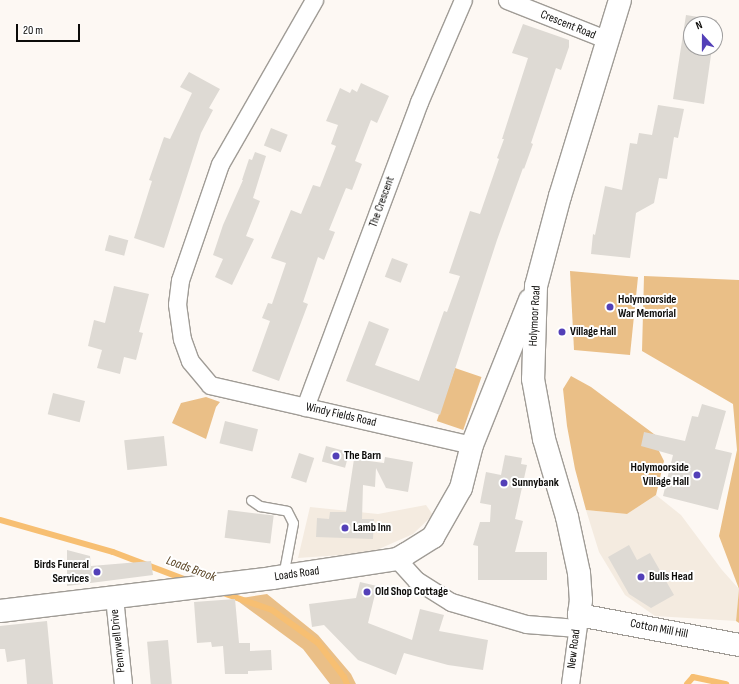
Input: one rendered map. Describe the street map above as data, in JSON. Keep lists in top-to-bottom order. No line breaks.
{"streets":{"street":["Crescent Road","The Crescent","Holymoor Road","Windy Fields Road","Loads Road","Cotton Mill Hill","Pennywell Drive","New Road"]},"crossings":[["Crescent Road","Holymoor Road"],["The Crescent","Windy Fields Road"],["Holymoor Road","Cotton Mill Hill"],["Holymoor Road","New Road"],["Loads Road","Pennywell Drive"],["Cotton Mill Hill","New Road"]],"water":["Loads Brook"],"places":["Holymoorside War Memorial","Village Hall","The Barn","Holymoorside Village Hall","Sunnybank","Lamb Inn","Birds Funeral Services","Bulls Head","Old Shop Cottage"],"scale_bar":"20 m","north":"top"}
